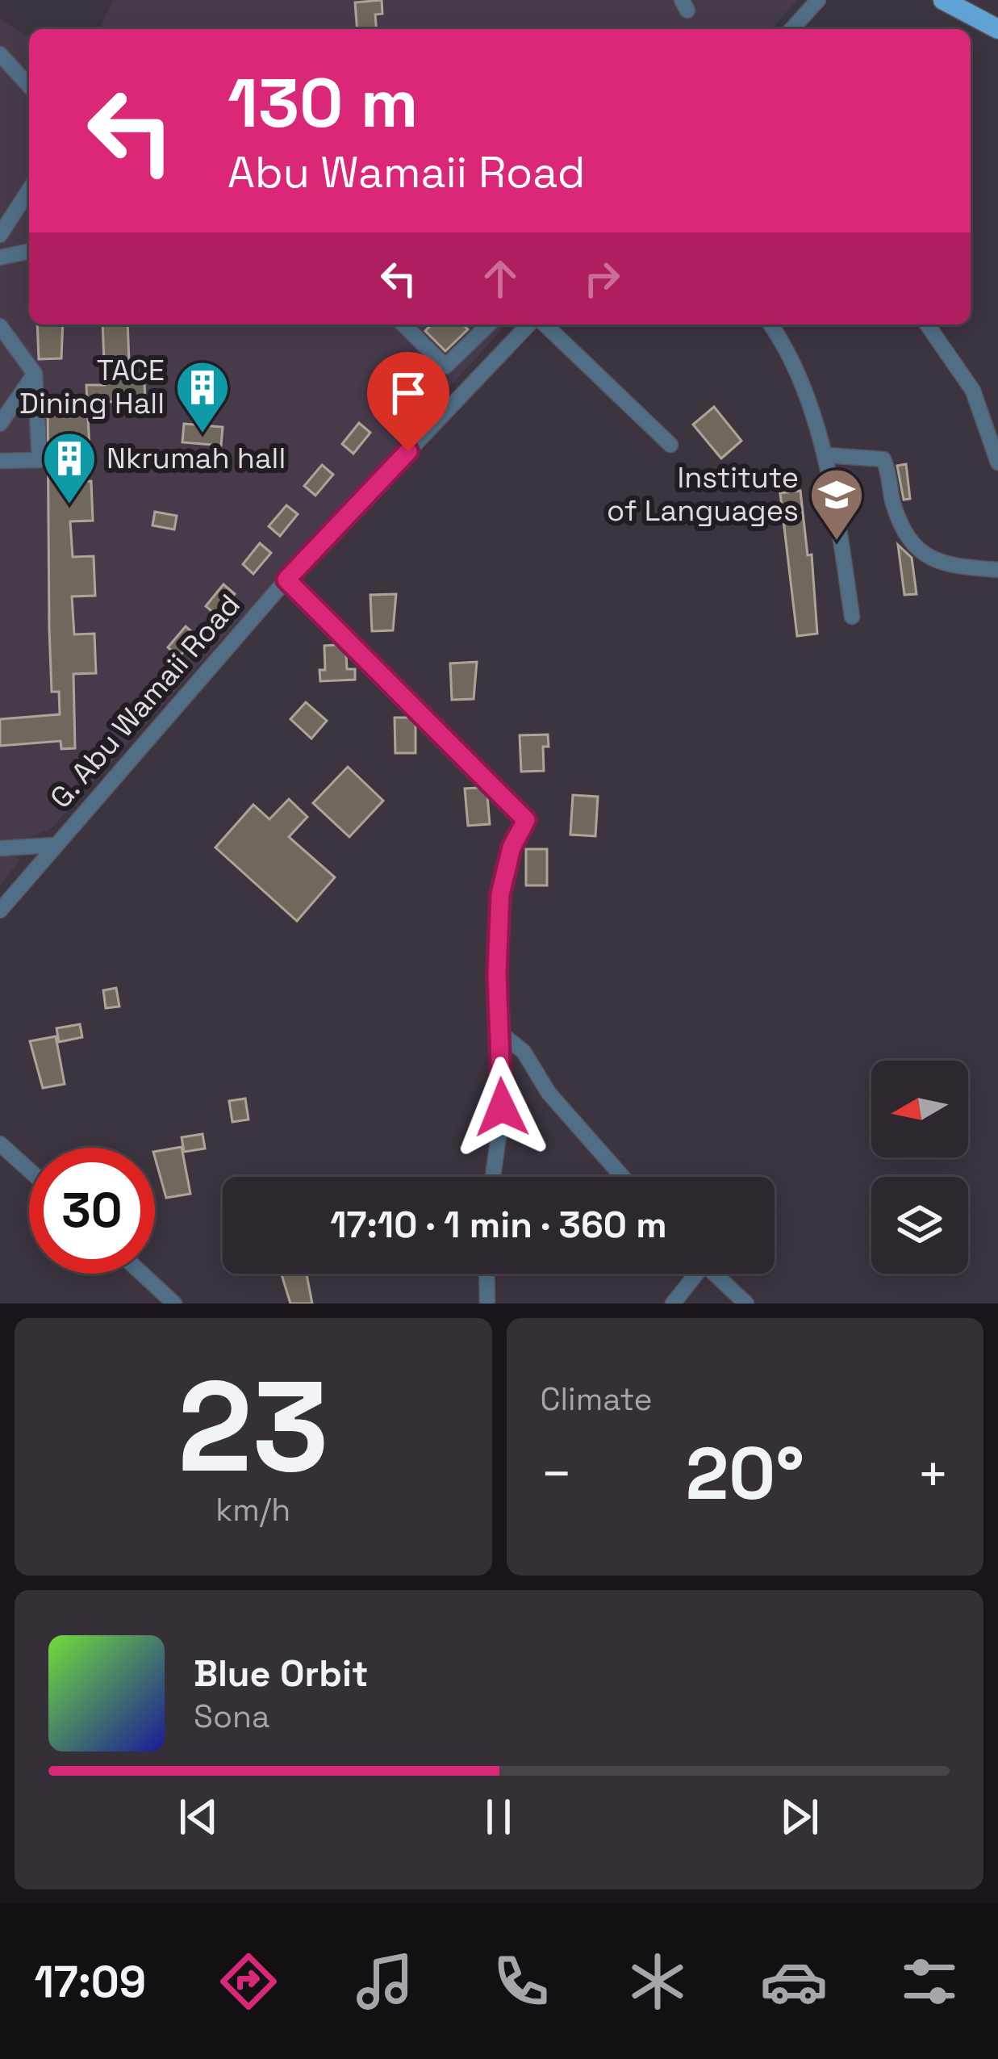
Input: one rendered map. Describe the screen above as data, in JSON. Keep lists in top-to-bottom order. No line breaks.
{"streets":{"street":["G. Abu Wamaii Road"]},"places":{"building":["TACE Dining Hall","Nkrumah hall"],"school or university":["Institute of Languages"]},"north":"left","page":{"turn":["130 m","Abu Wamaii Road"],"limit":"30","trip":"17:10 · 1 min · 360 m","tile":[["23","km/h"],"Climate"],"heat":["−","20°","+"],"song":["Blue Orbit","Sona"],"tabs":"17:09"}}
